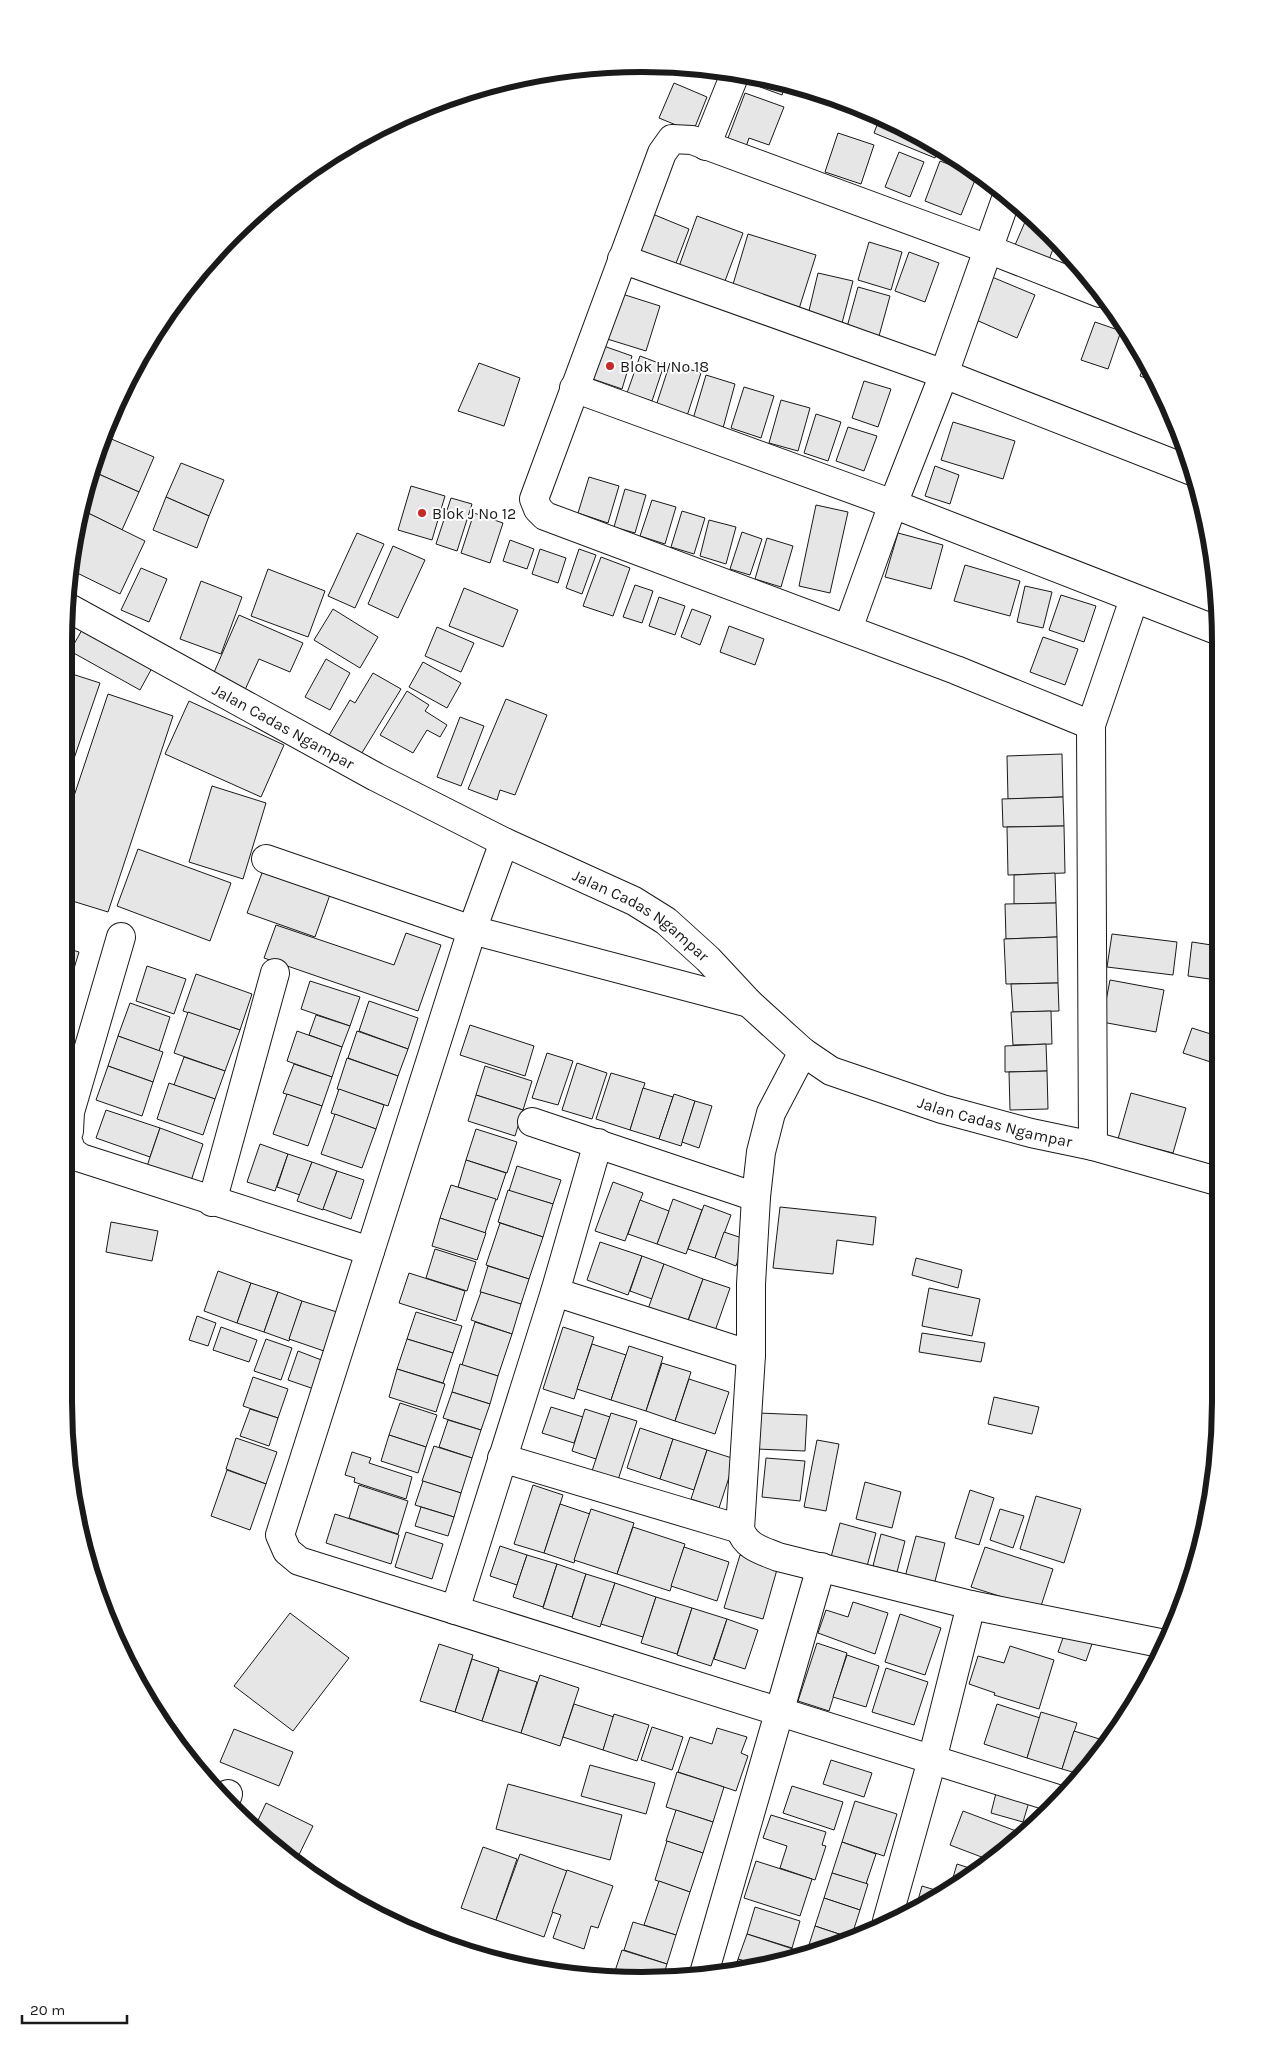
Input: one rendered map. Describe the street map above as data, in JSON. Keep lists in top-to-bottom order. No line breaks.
{"streets":{"street":["Jalan Cadas Ngampar"]},"places":["Blok H No 18","Blok J No 12"],"scale_bar":"20 m"}
